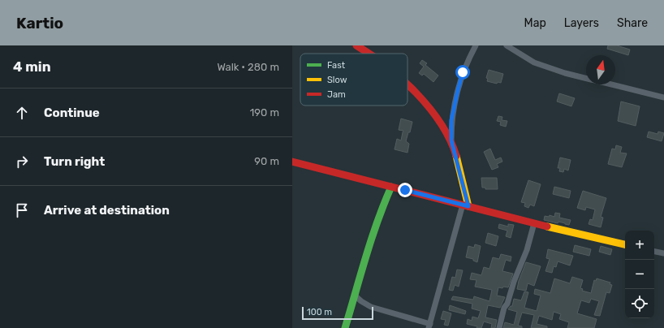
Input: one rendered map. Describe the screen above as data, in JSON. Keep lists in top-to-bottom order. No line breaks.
{"legend":["Fast","Slow","Jam"],"scale_bar":"100 m","north":"top","page":{"header":"Kartio","nav":["Map","Layers","Share"],"heading":["4 min","Walk · 280 m"],"list":[["Continue","190 m"],["Turn right","90 m"],"Arrive at destination"],"map_buttons":["+","−"],"scale":"100 m"}}
